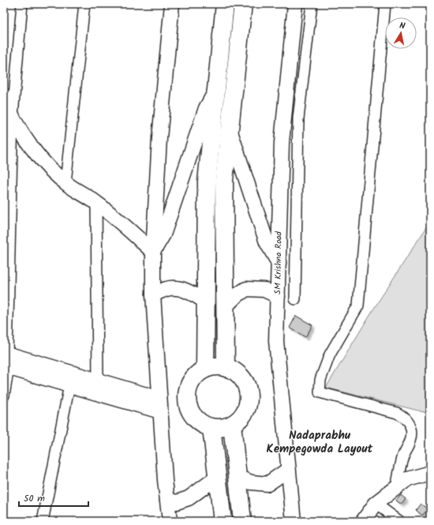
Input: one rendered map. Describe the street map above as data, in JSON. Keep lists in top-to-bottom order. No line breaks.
{"streets":{"street":["SM Krishna Road"]},"districts":["Nadaprabhu Kempegowda Layout"],"scale_bar":"50 m","north":"top"}
